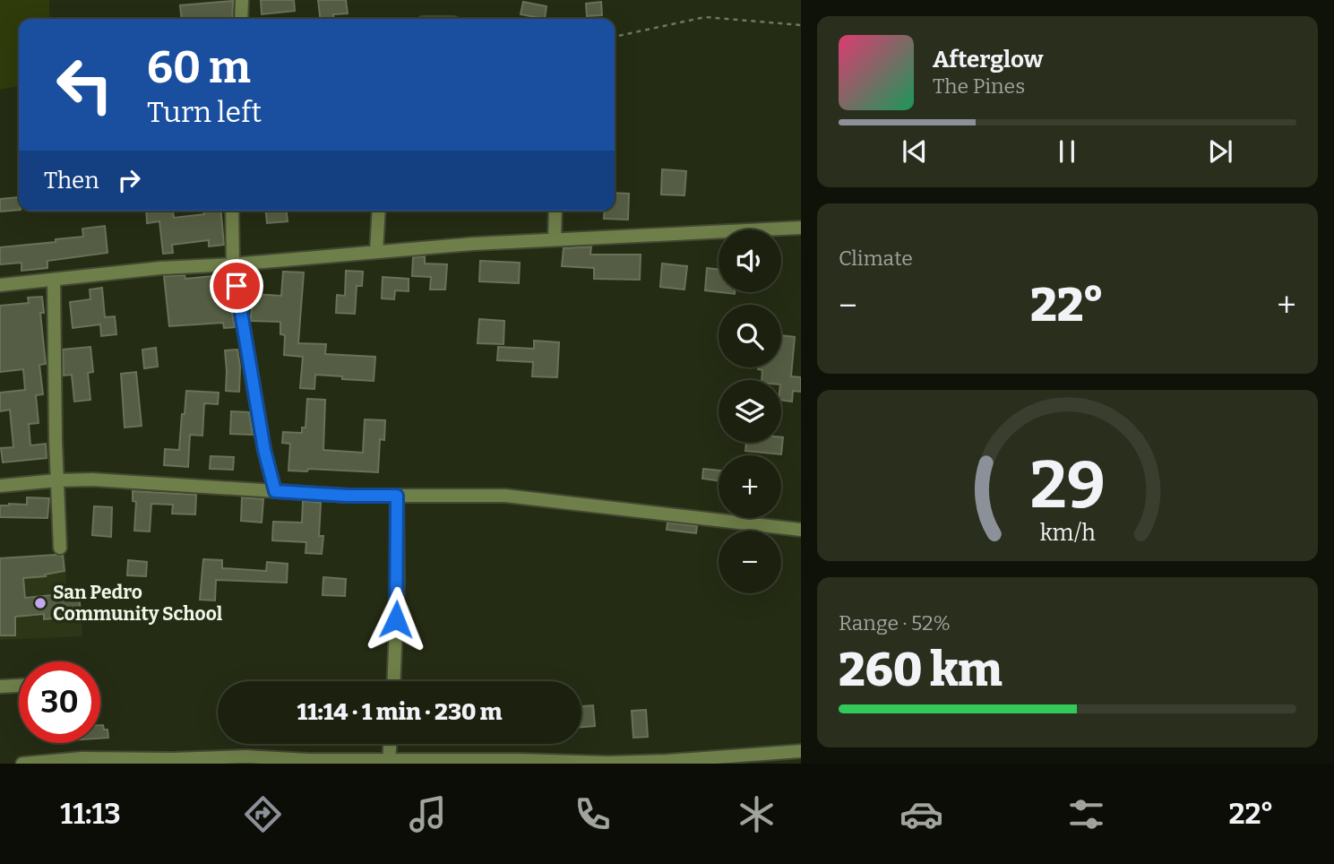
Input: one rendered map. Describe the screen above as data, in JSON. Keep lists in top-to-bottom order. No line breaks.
{"places":["San Pedro Community School"],"page":{"turn":["60 m","Turn left"],"song":["Afterglow","The Pines"],"then":"Then","tile":["Climate",["Range · 52%","260 km"]],"map_buttons":["+","−"],"heat":["−","22°","+"],"limit":"30","trip":"11:14 · 1 min · 230 m","tabs":["11:13","22°"],"gauge":["29","km/h"]}}
